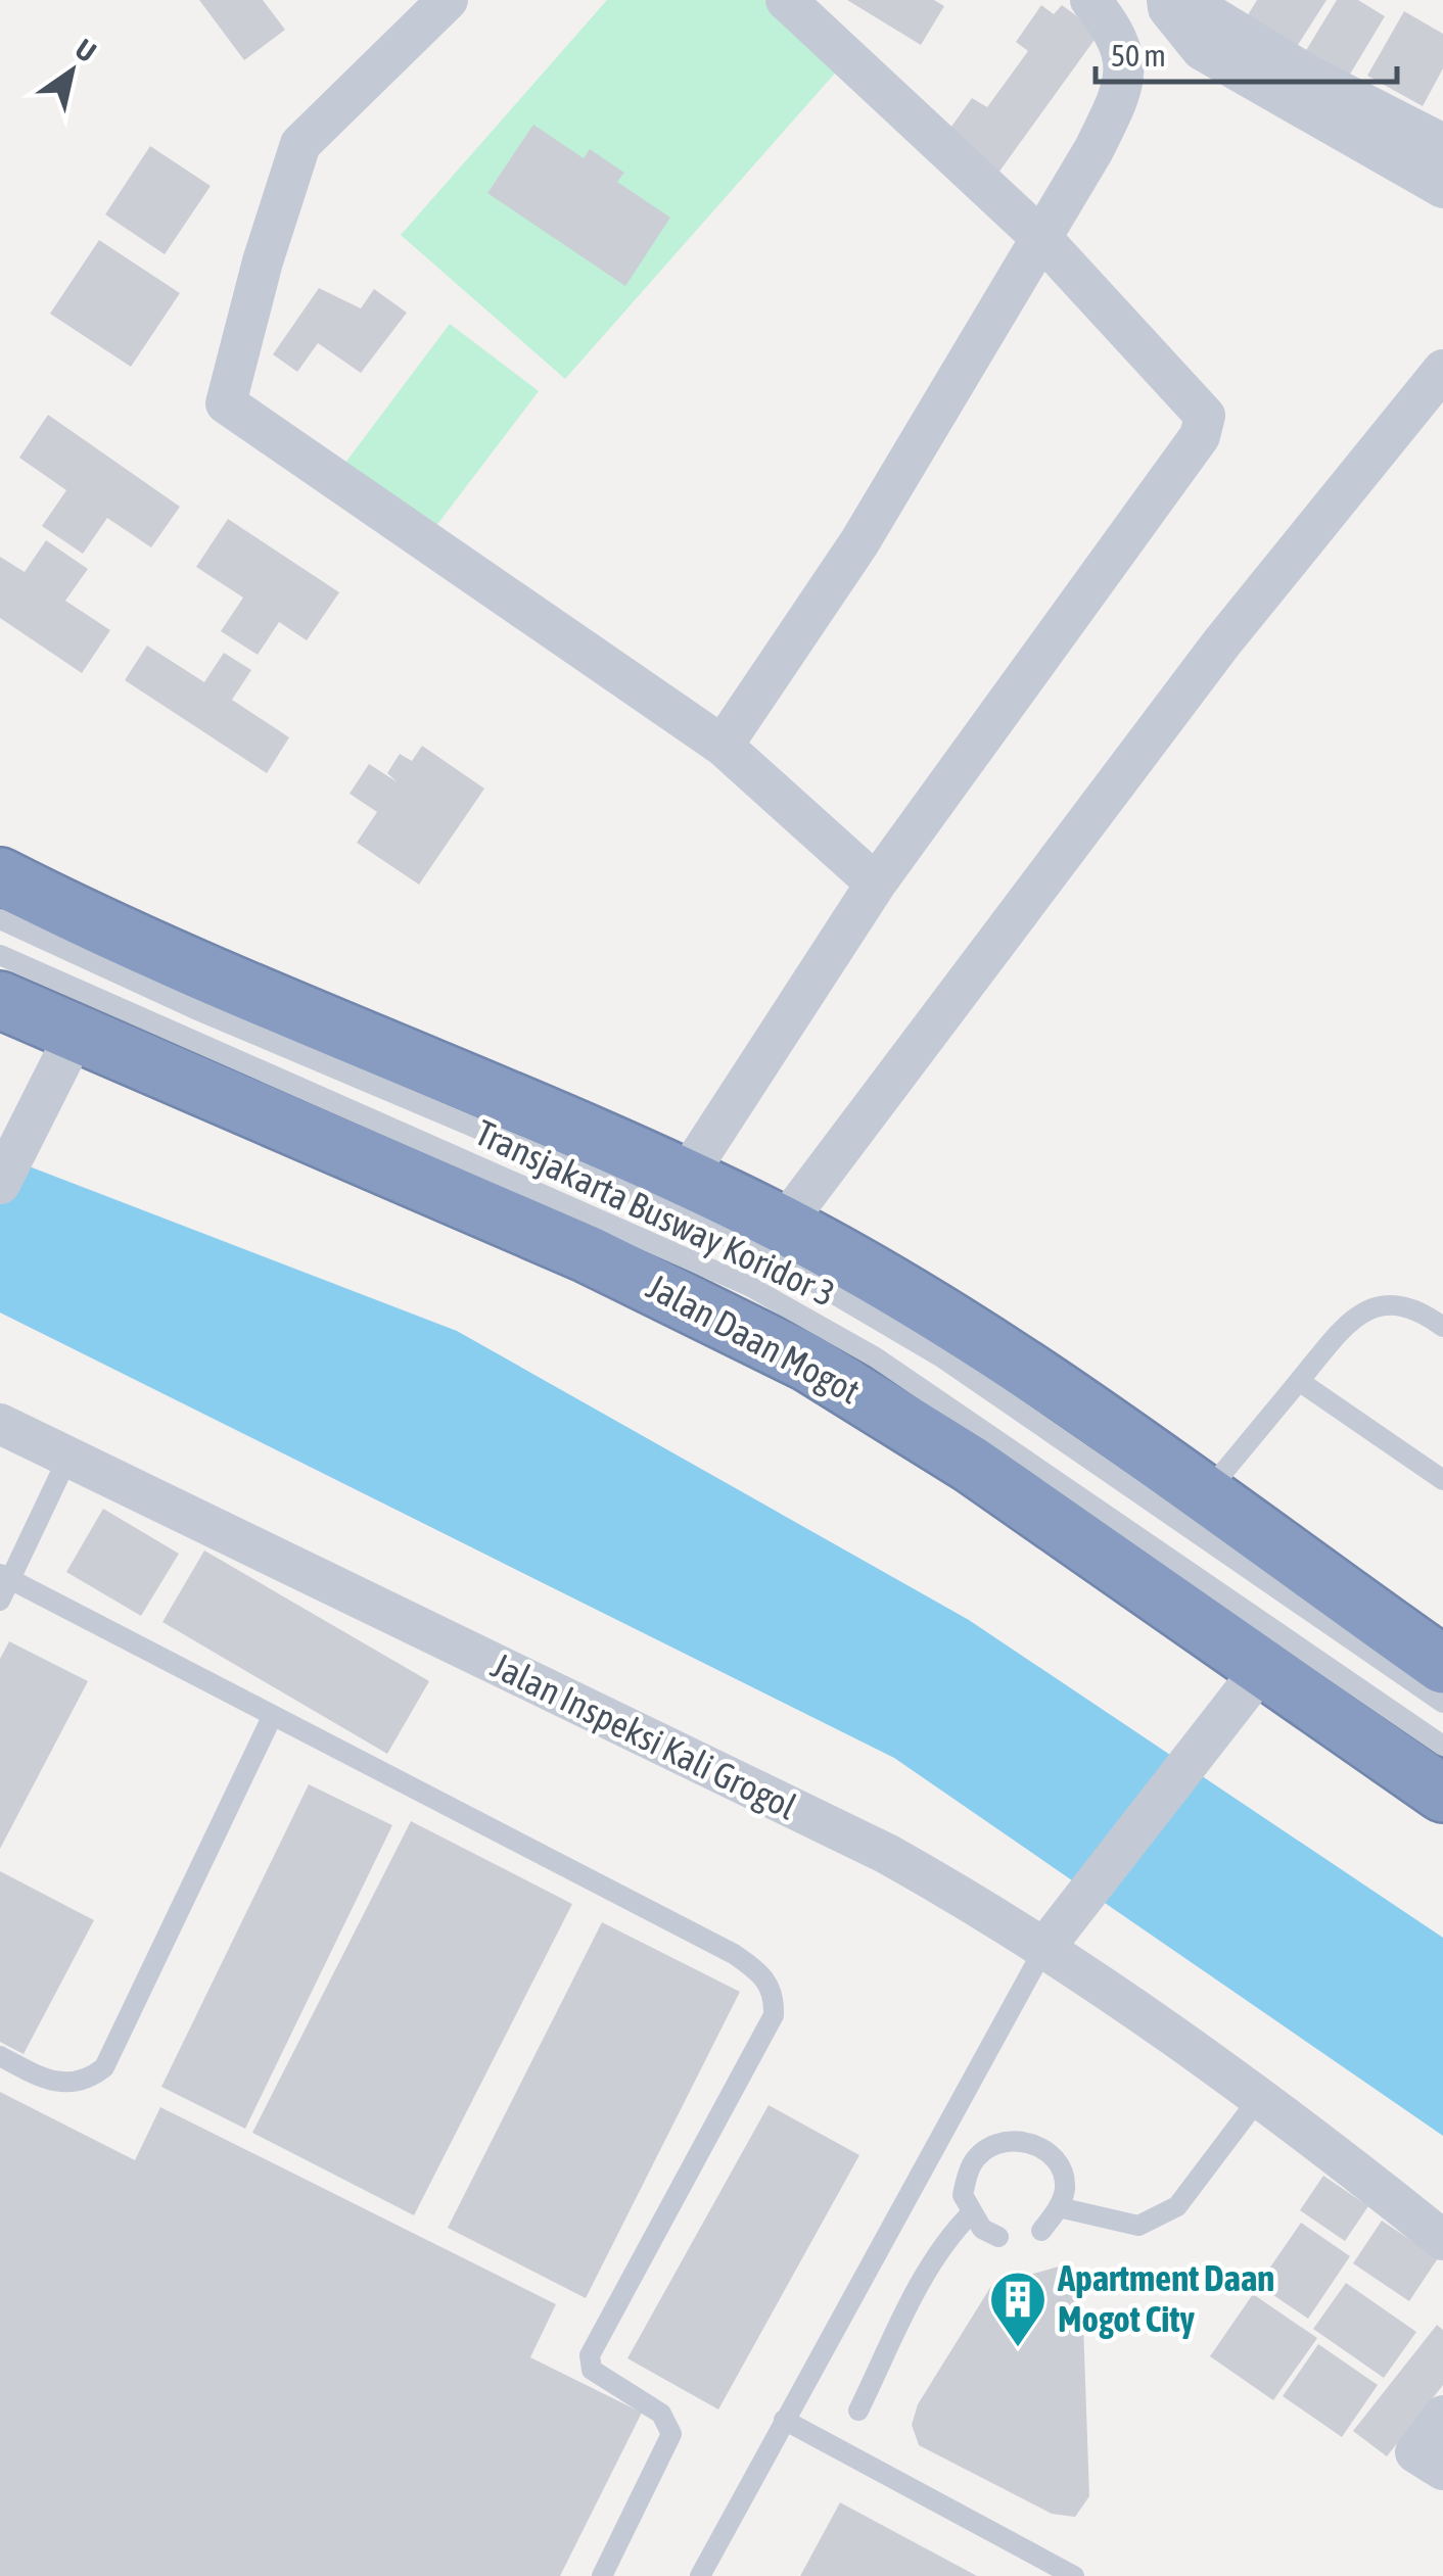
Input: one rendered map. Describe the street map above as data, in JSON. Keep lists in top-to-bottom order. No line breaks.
{"streets":{"highway":["Jalan Daan Mogot"],"street":["Jalan Inspeksi Kali Grogol"],"lane":["Transjakarta Busway Koridor 3"]},"places":{"building":["Apartment Daan Mogot City"]},"scale_bar":"50 m","north":"top right"}
